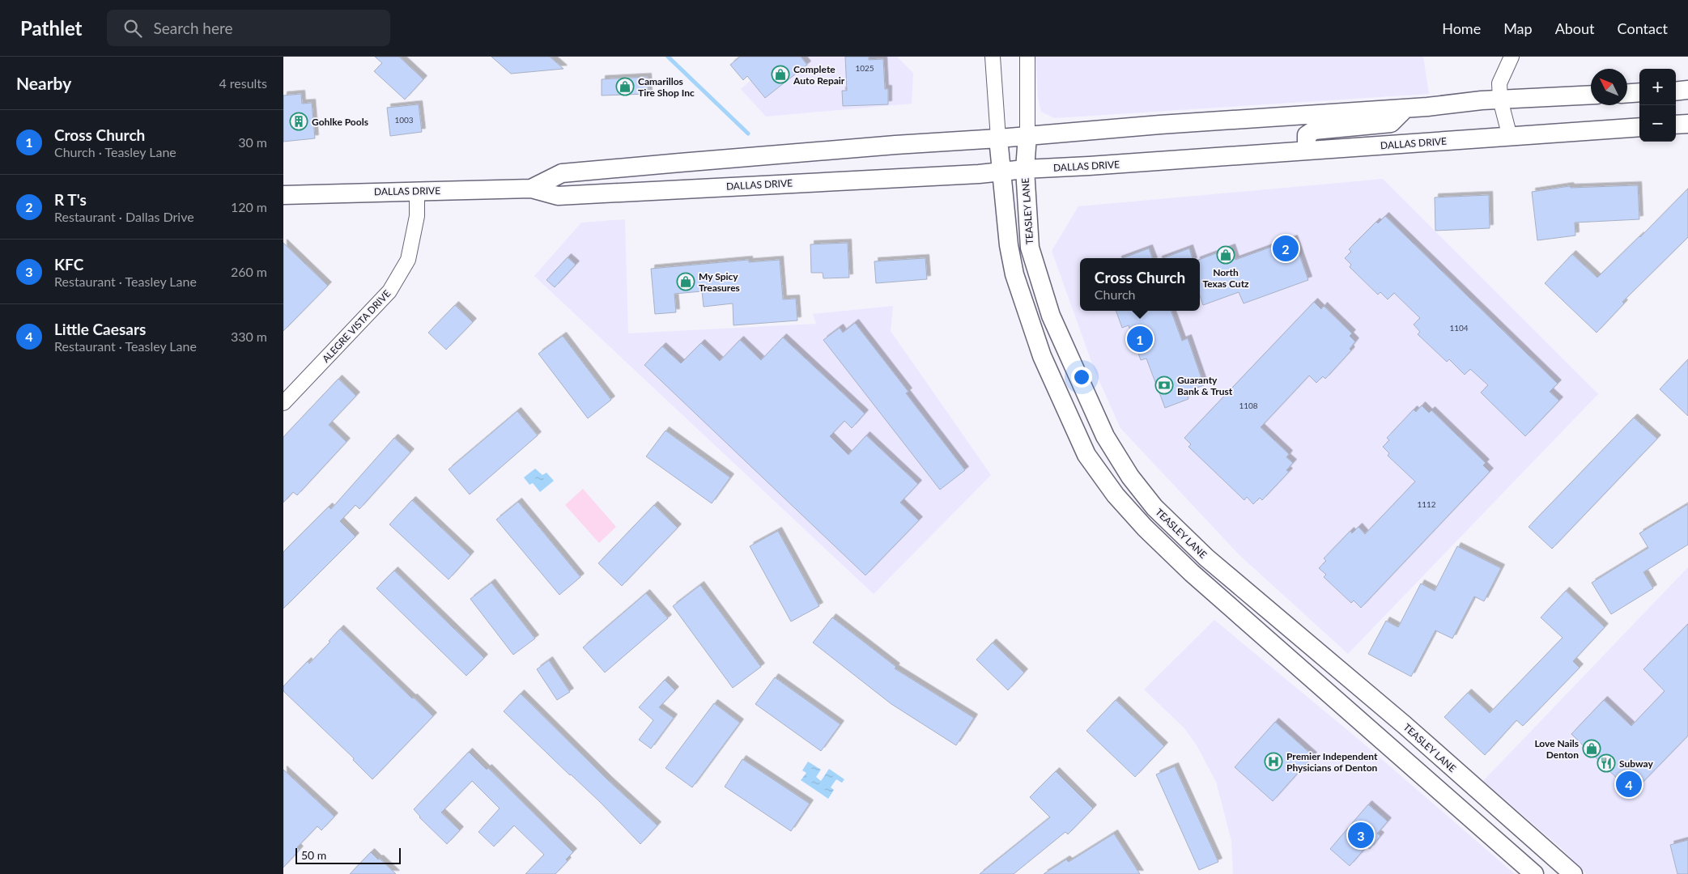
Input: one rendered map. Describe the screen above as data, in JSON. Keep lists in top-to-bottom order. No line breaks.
{"streets":{"main road":["DALLAS DRIVE","TEASLEY LANE"],"street":["ALEGRE VISTA DRIVE"]},"crossings":[["DALLAS DRIVE","TEASLEY LANE"],["DALLAS DRIVE","ALEGRE VISTA DRIVE"]],"places":{"shop":["Complete Auto Repair","Camarillos Tire Shop Inc","North Texas Cutz","My Spicy Treasures","Love Nails Denton"],"building":["Gohlke Pools"],"bank":["Guaranty Bank & Trust"],"hospital":["Premier Independent Physicians of Denton"],"restaurant":["Subway"]},"house_numbers":["1025","1003","1104","1108","1112"],"scale_bar":"50 m","north":"top left","page":{"header":"Pathlet","search":"Search here","nav":["Home","Map","About","Contact"],"heading":["Nearby","4 results"],"map_buttons":["+","−"],"list":[{"mark":"1","name":"Cross Church","note":"Church · Teasley Lane","value":"30 m"},{"mark":"2","name":"R T's","note":"Restaurant · Dallas Drive","value":"120 m"},{"mark":"3","name":"KFC","note":"Restaurant · Teasley Lane","value":"260 m"},{"mark":"4","name":"Little Caesars","note":"Restaurant · Teasley Lane","value":"330 m"}],"pins":["2","1","4","3"],"popup":["Cross Church","Church"],"scale":"50 m"}}
